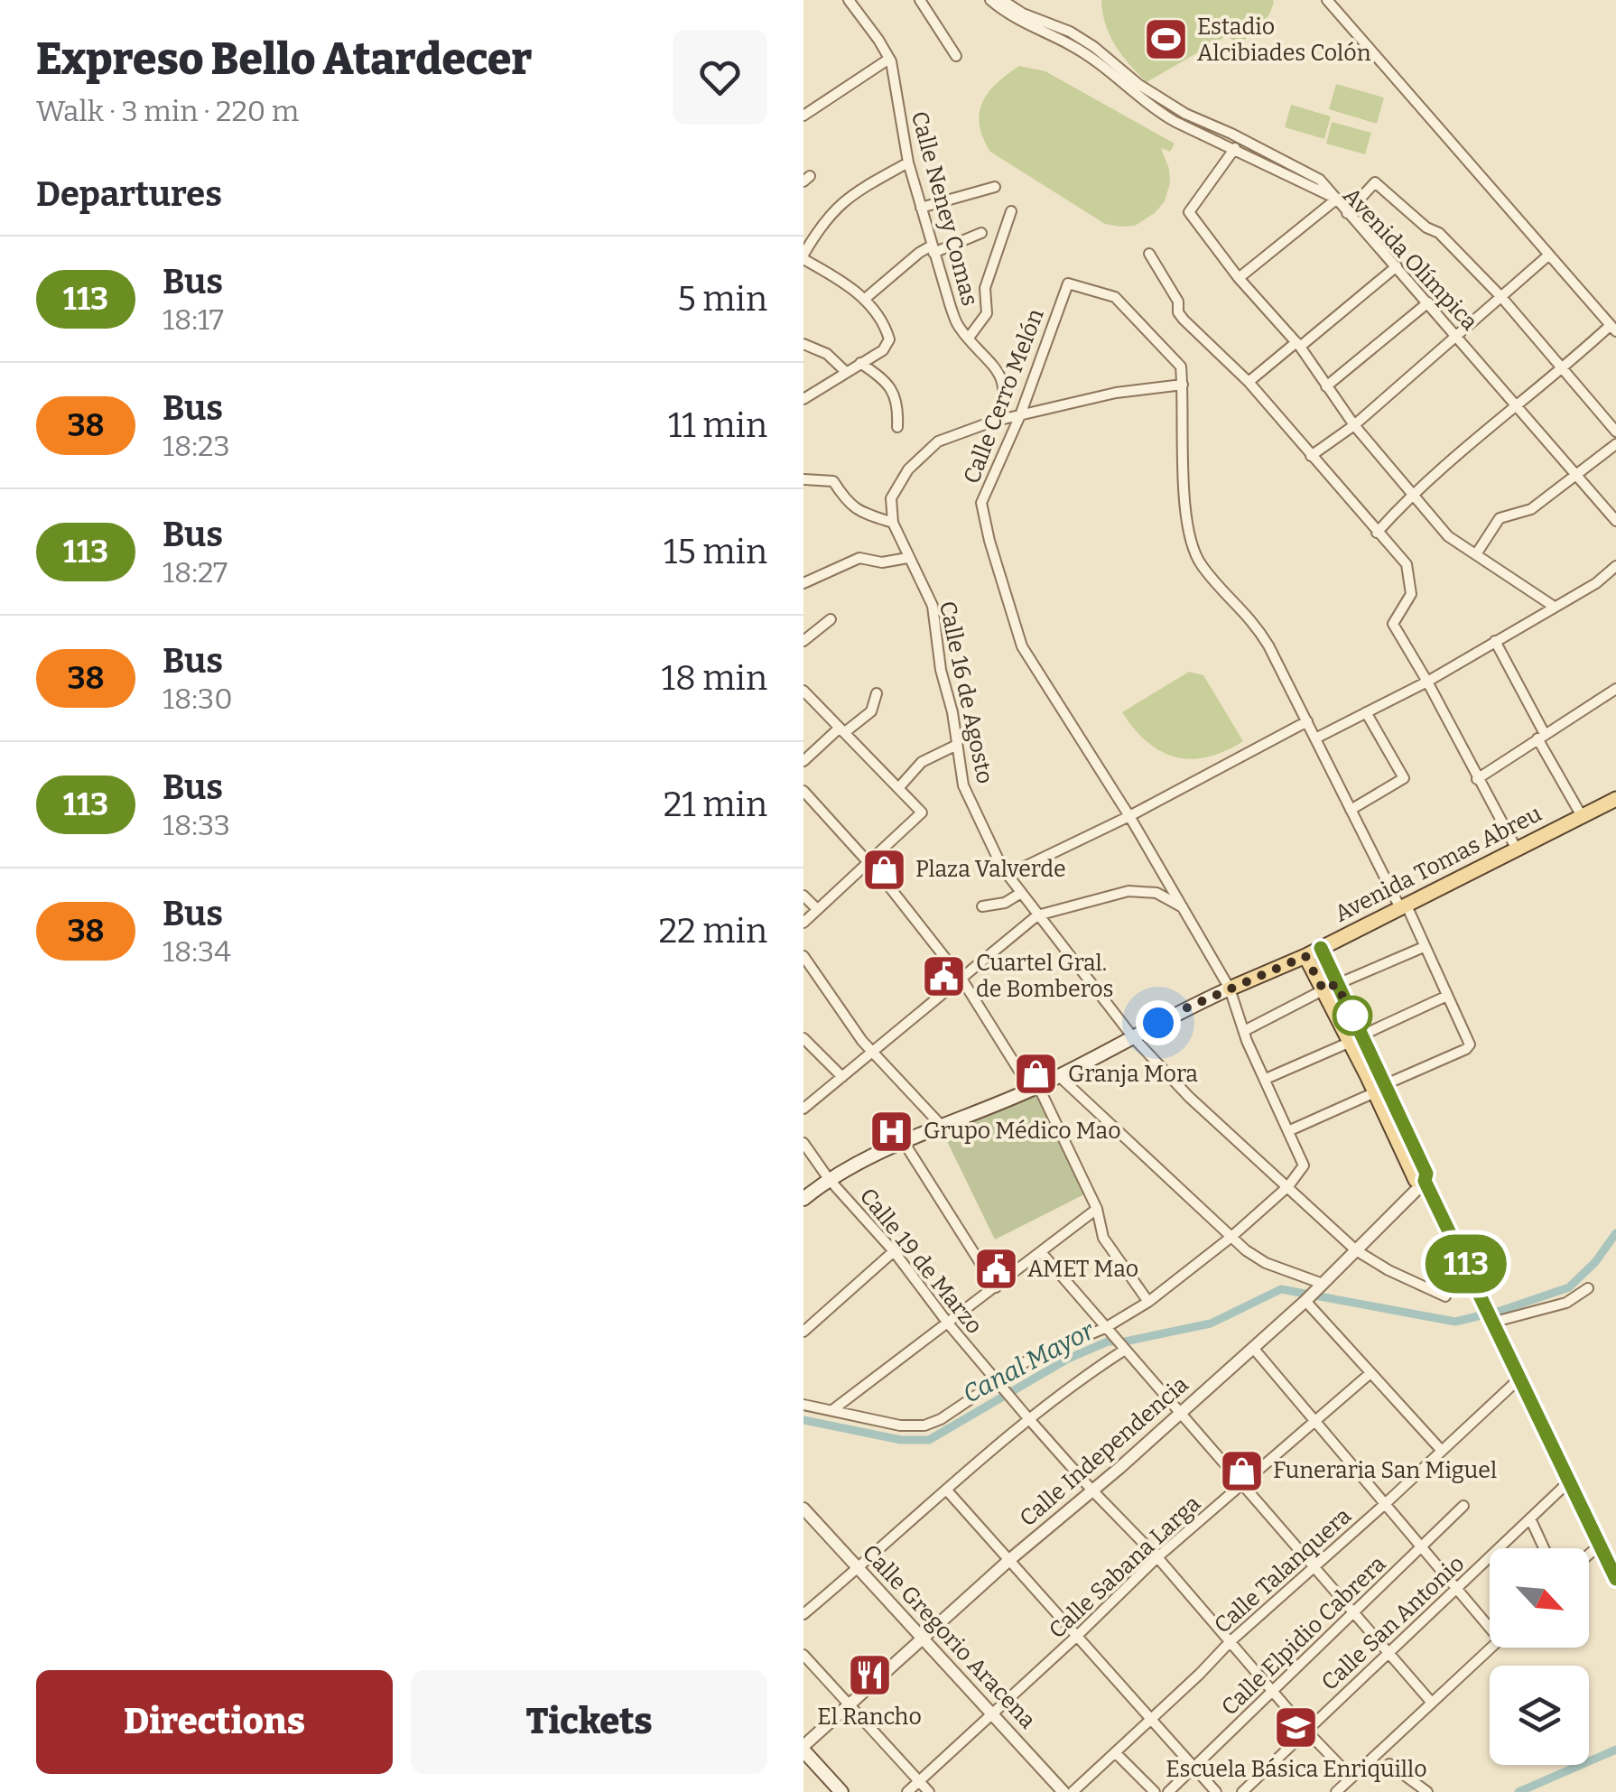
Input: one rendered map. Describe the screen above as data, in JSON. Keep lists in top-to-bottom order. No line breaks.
{"streets":{"main road":["Avenida Tomas Abreu"],"street":["Calle Neney Comas","Avenida Olímpica","Calle Cerro Melón","Calle 16 de Agosto","Calle 19 de Marzo","Calle Independencia","Calle Sabana Larga","Calle Talanquera","Calle San Antonio","Calle Elpidio Cabrera","Calle Gregorio Aracena"]},"crossings":[["Calle Cerro Melón","Calle 16 de Agosto"],["Calle Cerro Melón","Avenida Tomas Abreu"],["Calle 16 de Agosto","Calle Independencia"],["Calle 19 de Marzo","Calle Independencia"],["Calle 19 de Marzo","Calle Sabana Larga"],["Calle 19 de Marzo","Calle Talanquera"],["Calle 19 de Marzo","Calle San Antonio"],["Calle 19 de Marzo","Calle Elpidio Cabrera"],["Calle Independencia","Calle Gregorio Aracena"],["Calle Sabana Larga","Calle Gregorio Aracena"]],"water":["Canal Mayor"],"places":{"sports":["Estadio Alcibiades Colón"],"shop":["Plaza Valverde","Granja Mora","Funeraria San Miguel"],"public building":["Cuartel Gral. de Bomberos","AMET Mao"],"hospital":["Grupo Médico Mao"],"restaurant":["El Rancho"],"school or university":["Escuela Básica Enriquillo"]},"lines":["bus line 113"],"north":"bottom right","page":{"heading":[["Expreso Bello Atardecer","Walk · 3 min · 220 m"],"Departures"],"on_map":"113","list":[{"mark":"113","name":"Bus","note":"18:17","value":"5 min"},{"mark":"38","name":"Bus","note":"18:23","value":"11 min"},{"mark":"113","name":"Bus","note":"18:27","value":"15 min"},{"mark":"38","name":"Bus","note":"18:30","value":"18 min"},{"mark":"113","name":"Bus","note":"18:33","value":"21 min"},{"mark":"38","name":"Bus","note":"18:34","value":"22 min"}],"buttons":["Directions","Tickets"]}}
